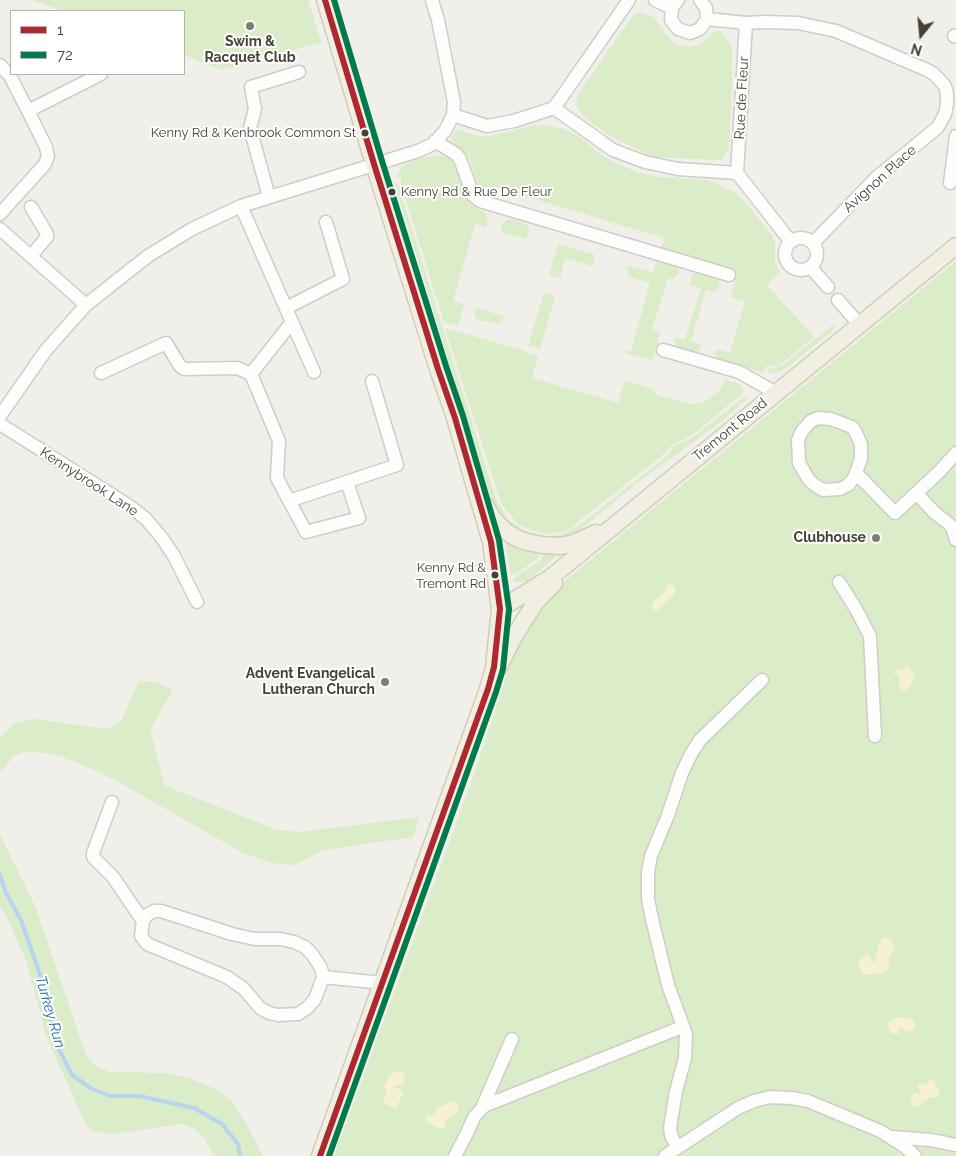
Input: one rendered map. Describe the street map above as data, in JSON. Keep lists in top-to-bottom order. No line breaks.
{"streets":{"main road":["Tremont Road"],"street":["Rue de Fleur","Avignon Place","Kennybrook Lane"]},"crossings":[["Rue de Fleur","Avignon Place"]],"water":["Turkey Run"],"places":["Swim & Racquet Club","Kenny Rd & Kenbrook Common St","Kenny Rd & Rue De Fleur","Clubhouse","Kenny Rd & Tremont Rd","Advent Evangelical Lutheran Church"],"lines":["transit line 1","transit line 72"],"legend":["1","72"],"north":"bottom"}
